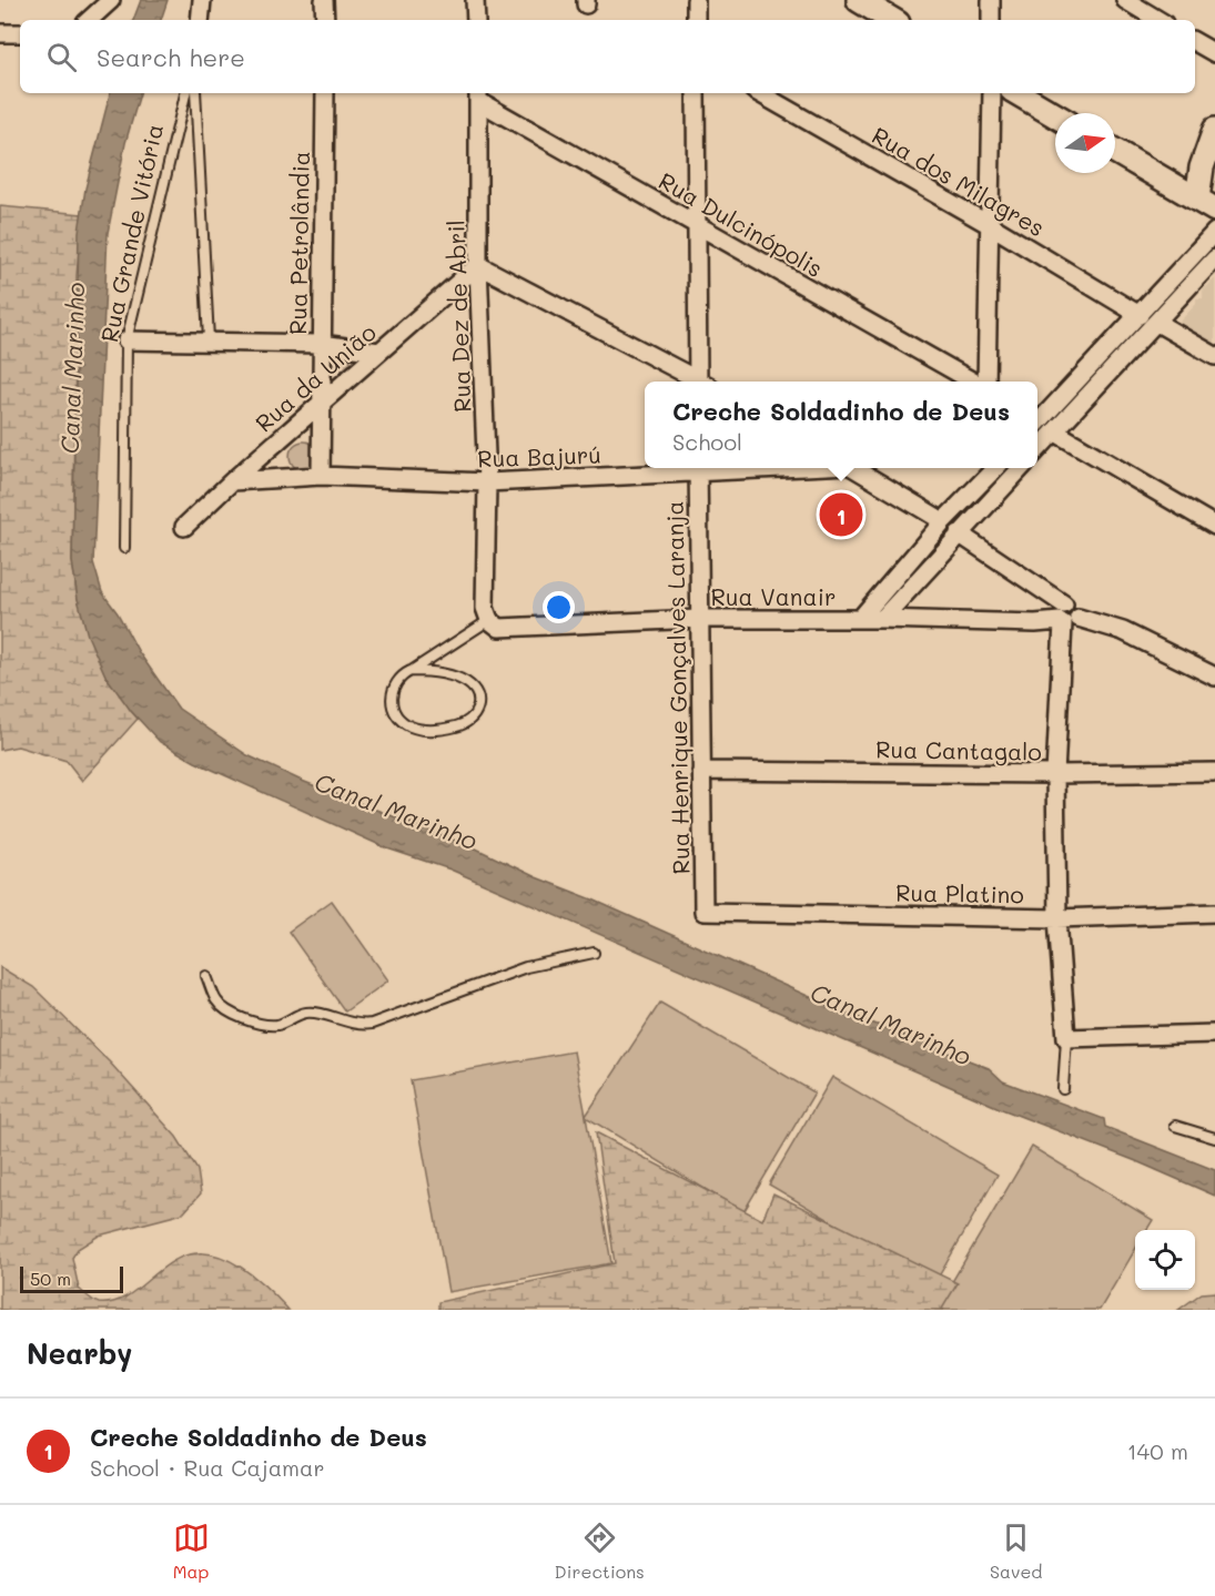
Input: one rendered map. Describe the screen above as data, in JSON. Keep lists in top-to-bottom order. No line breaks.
{"streets":{"street":["Rua dos Milagres","Rua Dulcinópolis","Rua Petrolândia","Rua Dez de Abril","Rua da União","Rua Bajurú","Rua Vanair","Rua Henrique Gonçalves Laranja","Rua Cantagalo","Rua Platino"],"lane":["Rua Grande Vitória"]},"crossings":[["Rua Dulcinópolis","Rua Dez de Abril"],["Rua Petrolândia","Rua da União"],["Rua Petrolândia","Rua Bajurú"],["Rua Dez de Abril","Rua da União"],["Rua Dez de Abril","Rua Bajurú"],["Rua Dez de Abril","Rua Vanair"],["Rua da União","Rua Bajurú"],["Rua Vanair","Rua Henrique Gonçalves Laranja"],["Rua Henrique Gonçalves Laranja","Rua Cantagalo"],["Rua Henrique Gonçalves Laranja","Rua Platino"]],"water":["Canal Marinho"],"scale_bar":"50 m","north":"right","page":{"search":"Search here","popup":["Creche Soldadinho de Deus","School"],"pins":"1","scale":"50 m","heading":"Nearby","list":[{"mark":"1","name":"Creche Soldadinho de Deus","note":"School · Rua Cajamar","value":"140 m"}],"nav":["Map","Directions","Saved"]}}
